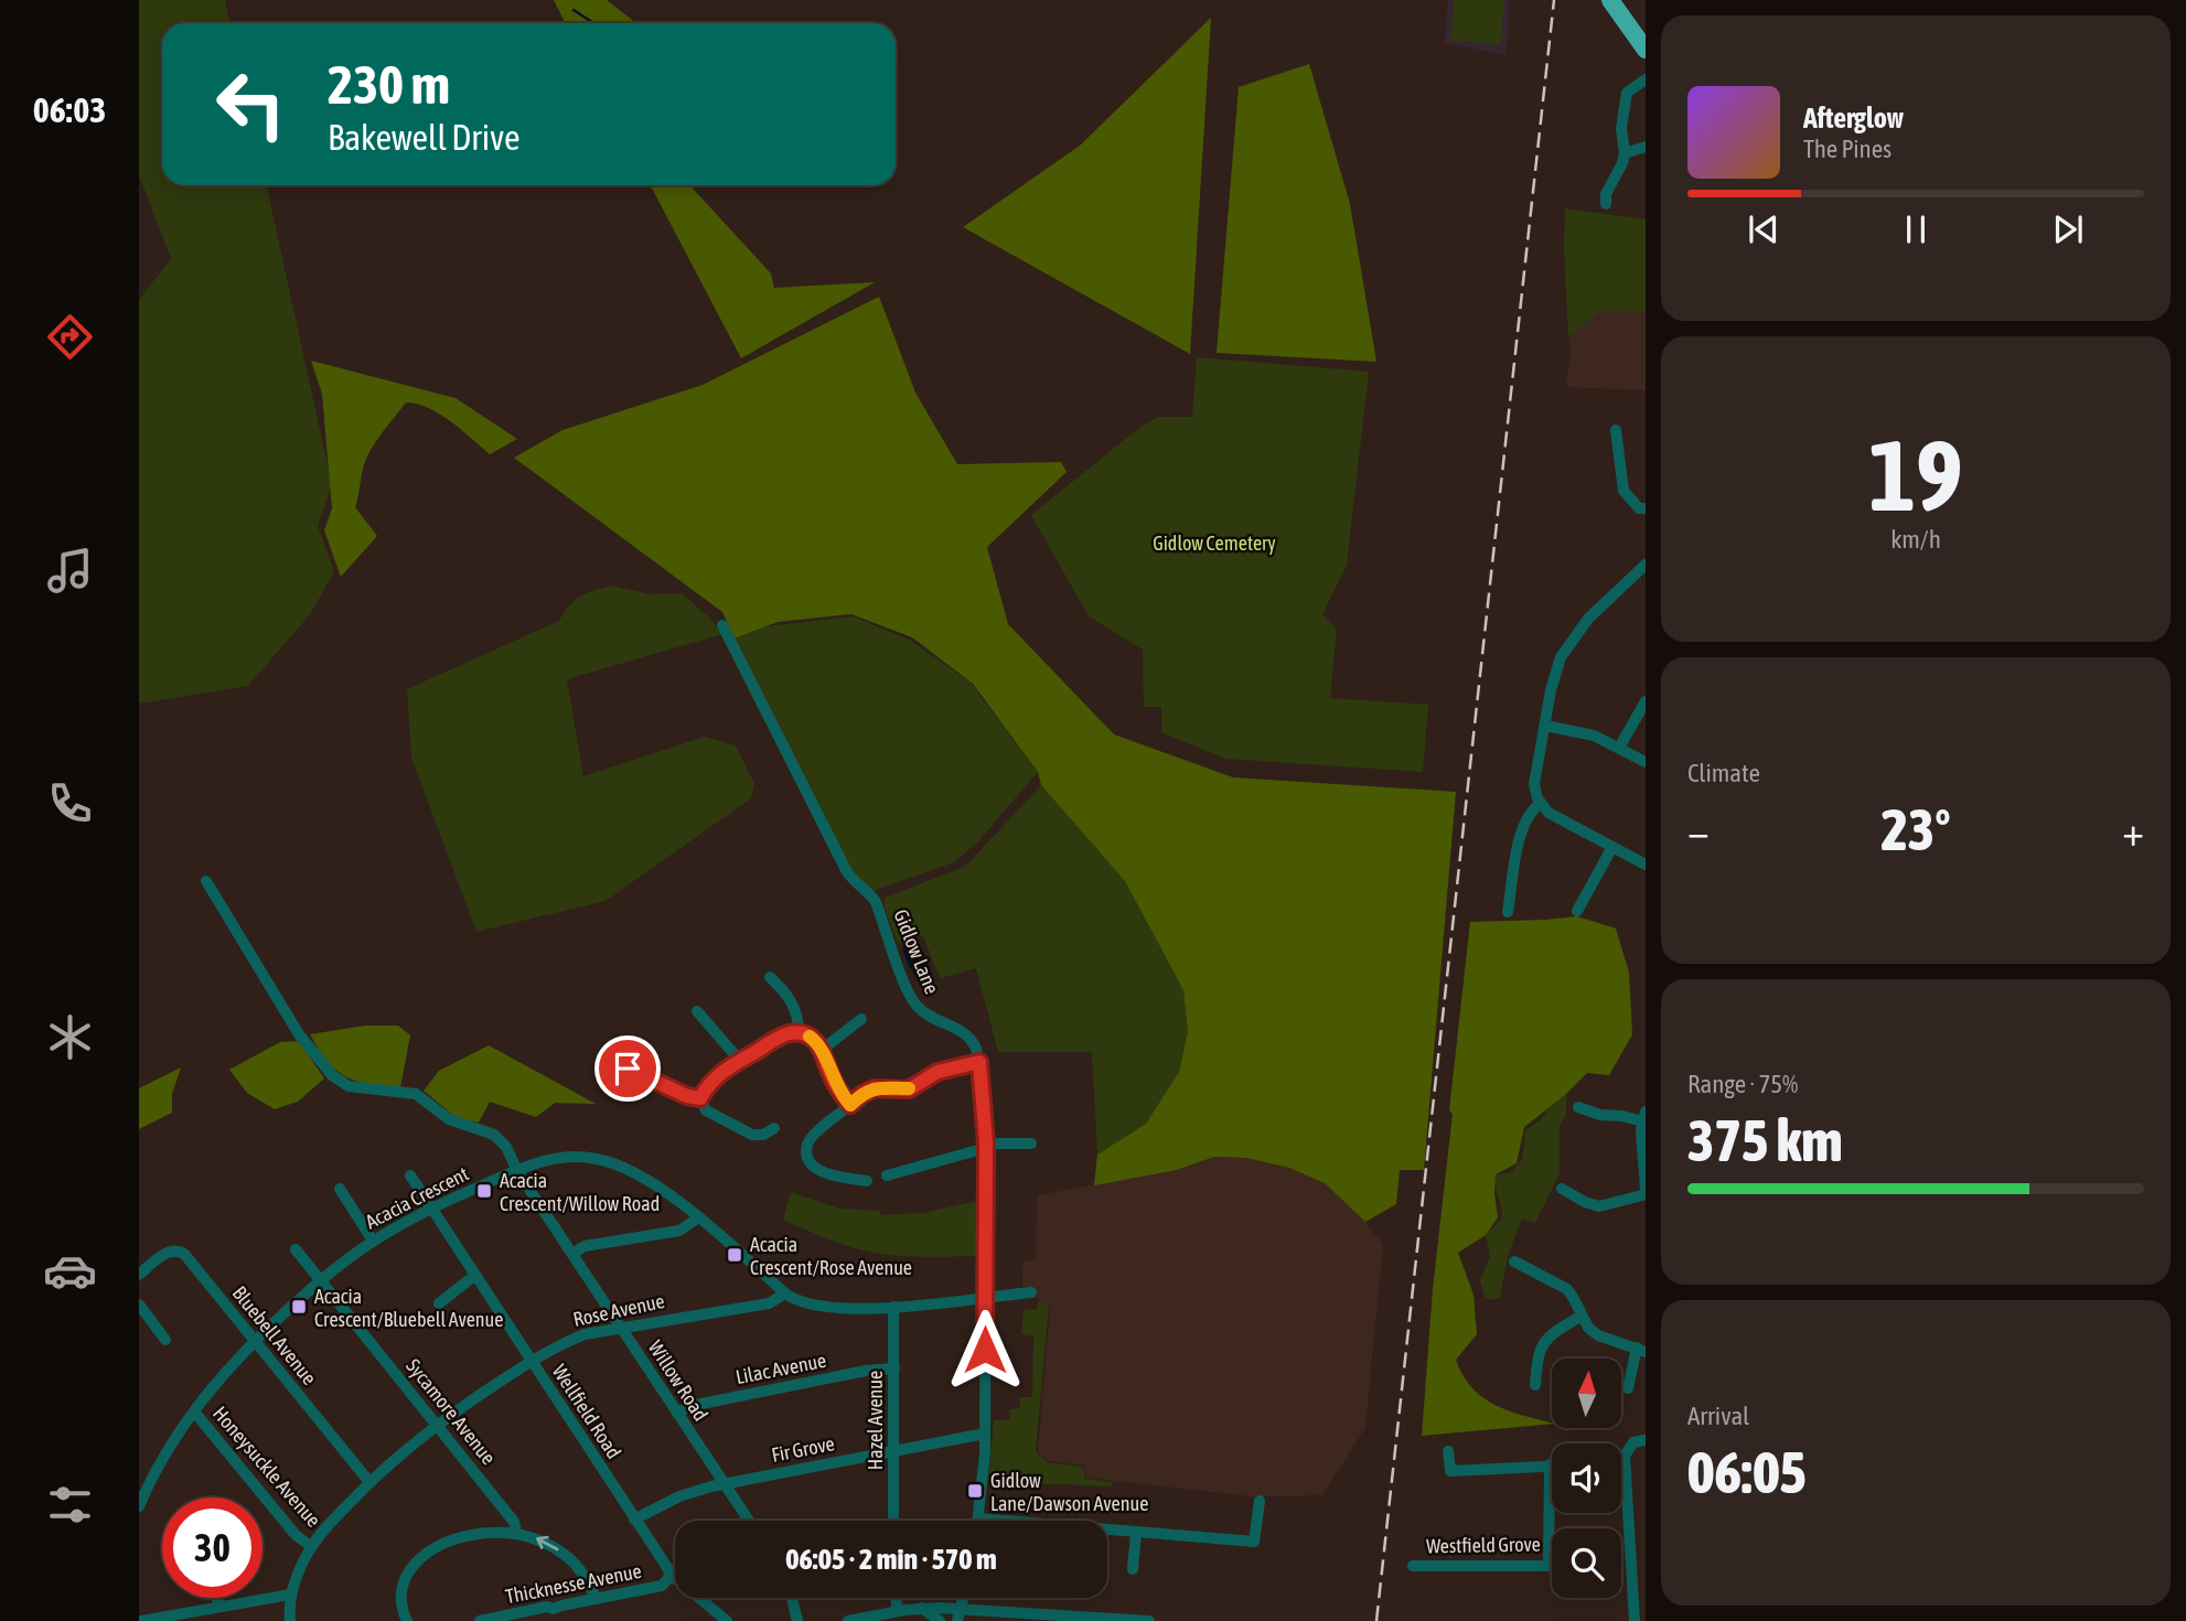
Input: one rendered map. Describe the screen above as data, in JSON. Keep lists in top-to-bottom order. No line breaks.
{"streets":{"street":["Gidlow Lane","Acacia Crescent","Rose Avenue","Bluebell Avenue","Lilac Avenue","Willow Road","Sycamore Avenue","Wellfield Road","Hazel Avenue","Fir Grove","Honeysuckle Avenue","Westfield Grove","Thicknesse Avenue"]},"crossings":[["Gidlow Lane","Fir Grove"],["Acacia Crescent","Rose Avenue"],["Acacia Crescent","Bluebell Avenue"],["Acacia Crescent","Willow Road"],["Acacia Crescent","Sycamore Avenue"],["Acacia Crescent","Wellfield Road"],["Acacia Crescent","Honeysuckle Avenue"],["Rose Avenue","Bluebell Avenue"],["Rose Avenue","Willow Road"],["Rose Avenue","Sycamore Avenue"],["Rose Avenue","Wellfield Road"],["Rose Avenue","Honeysuckle Avenue"],["Lilac Avenue","Willow Road"],["Lilac Avenue","Hazel Avenue"],["Willow Road","Fir Grove"],["Wellfield Road","Fir Grove"],["Wellfield Road","Thicknesse Avenue"],["Hazel Avenue","Fir Grove"]],"parks":["Gidlow Cemetery"],"places":{"transit":["Acacia Crescent/Willow Road","Acacia Crescent/Rose Avenue","Acacia Crescent/Bluebell Avenue","Gidlow Lane/Dawson Avenue"]},"north":"top","page":{"tabs":"06:03","turn":["230 m","Bakewell Drive"],"song":["Afterglow","The Pines"],"tile":[["19","km/h"],"Climate",["Range · 75%","375 km"],["Arrival","06:05"]],"heat":["−","23°","+"],"limit":"30","trip":"06:05 · 2 min · 570 m"}}
